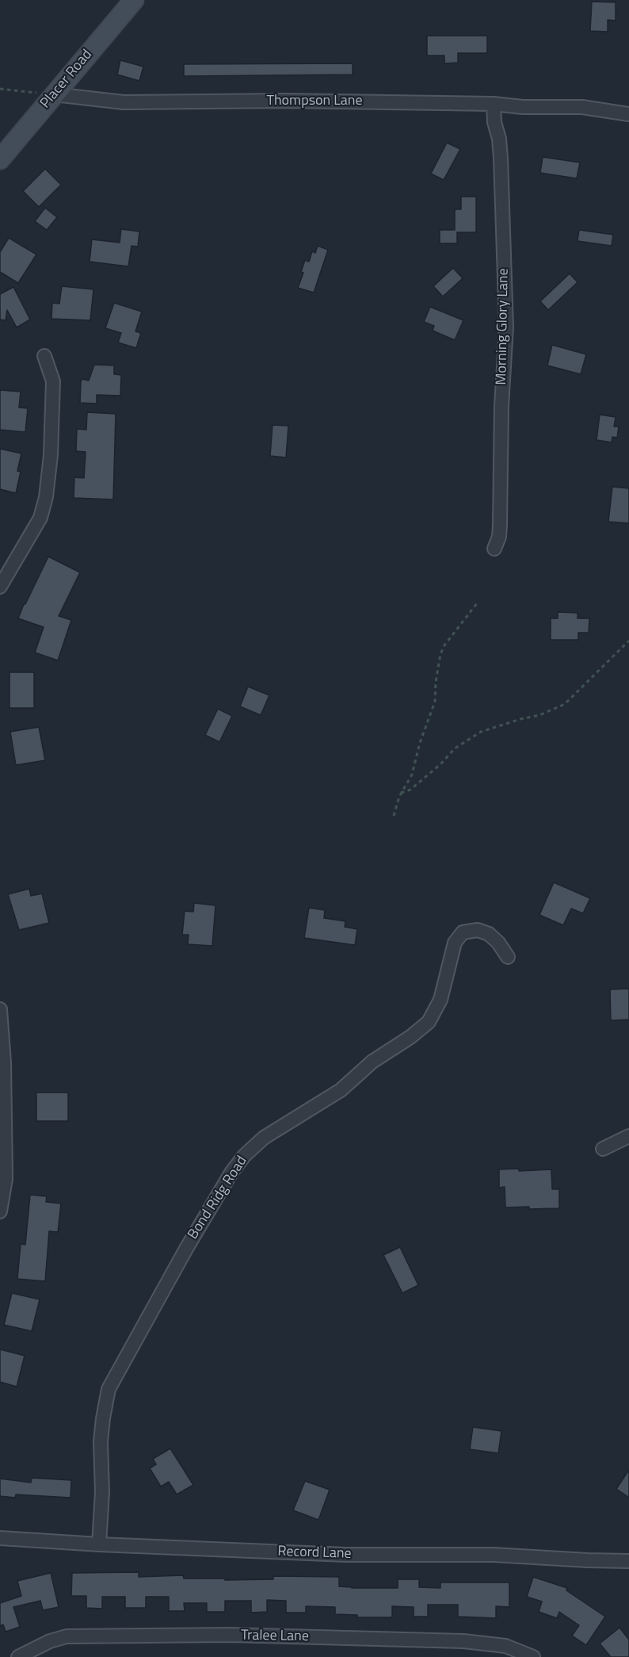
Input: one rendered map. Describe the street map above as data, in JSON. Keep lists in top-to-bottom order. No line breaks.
{"streets":{"main road":["Placer Road"],"street":["Thompson Lane","Morning Glory Lane","Bond Ridg Road","Record Lane","Tralee Lane"]},"crossings":[["Placer Road","Thompson Lane"],["Thompson Lane","Morning Glory Lane"],["Bond Ridg Road","Record Lane"]]}
